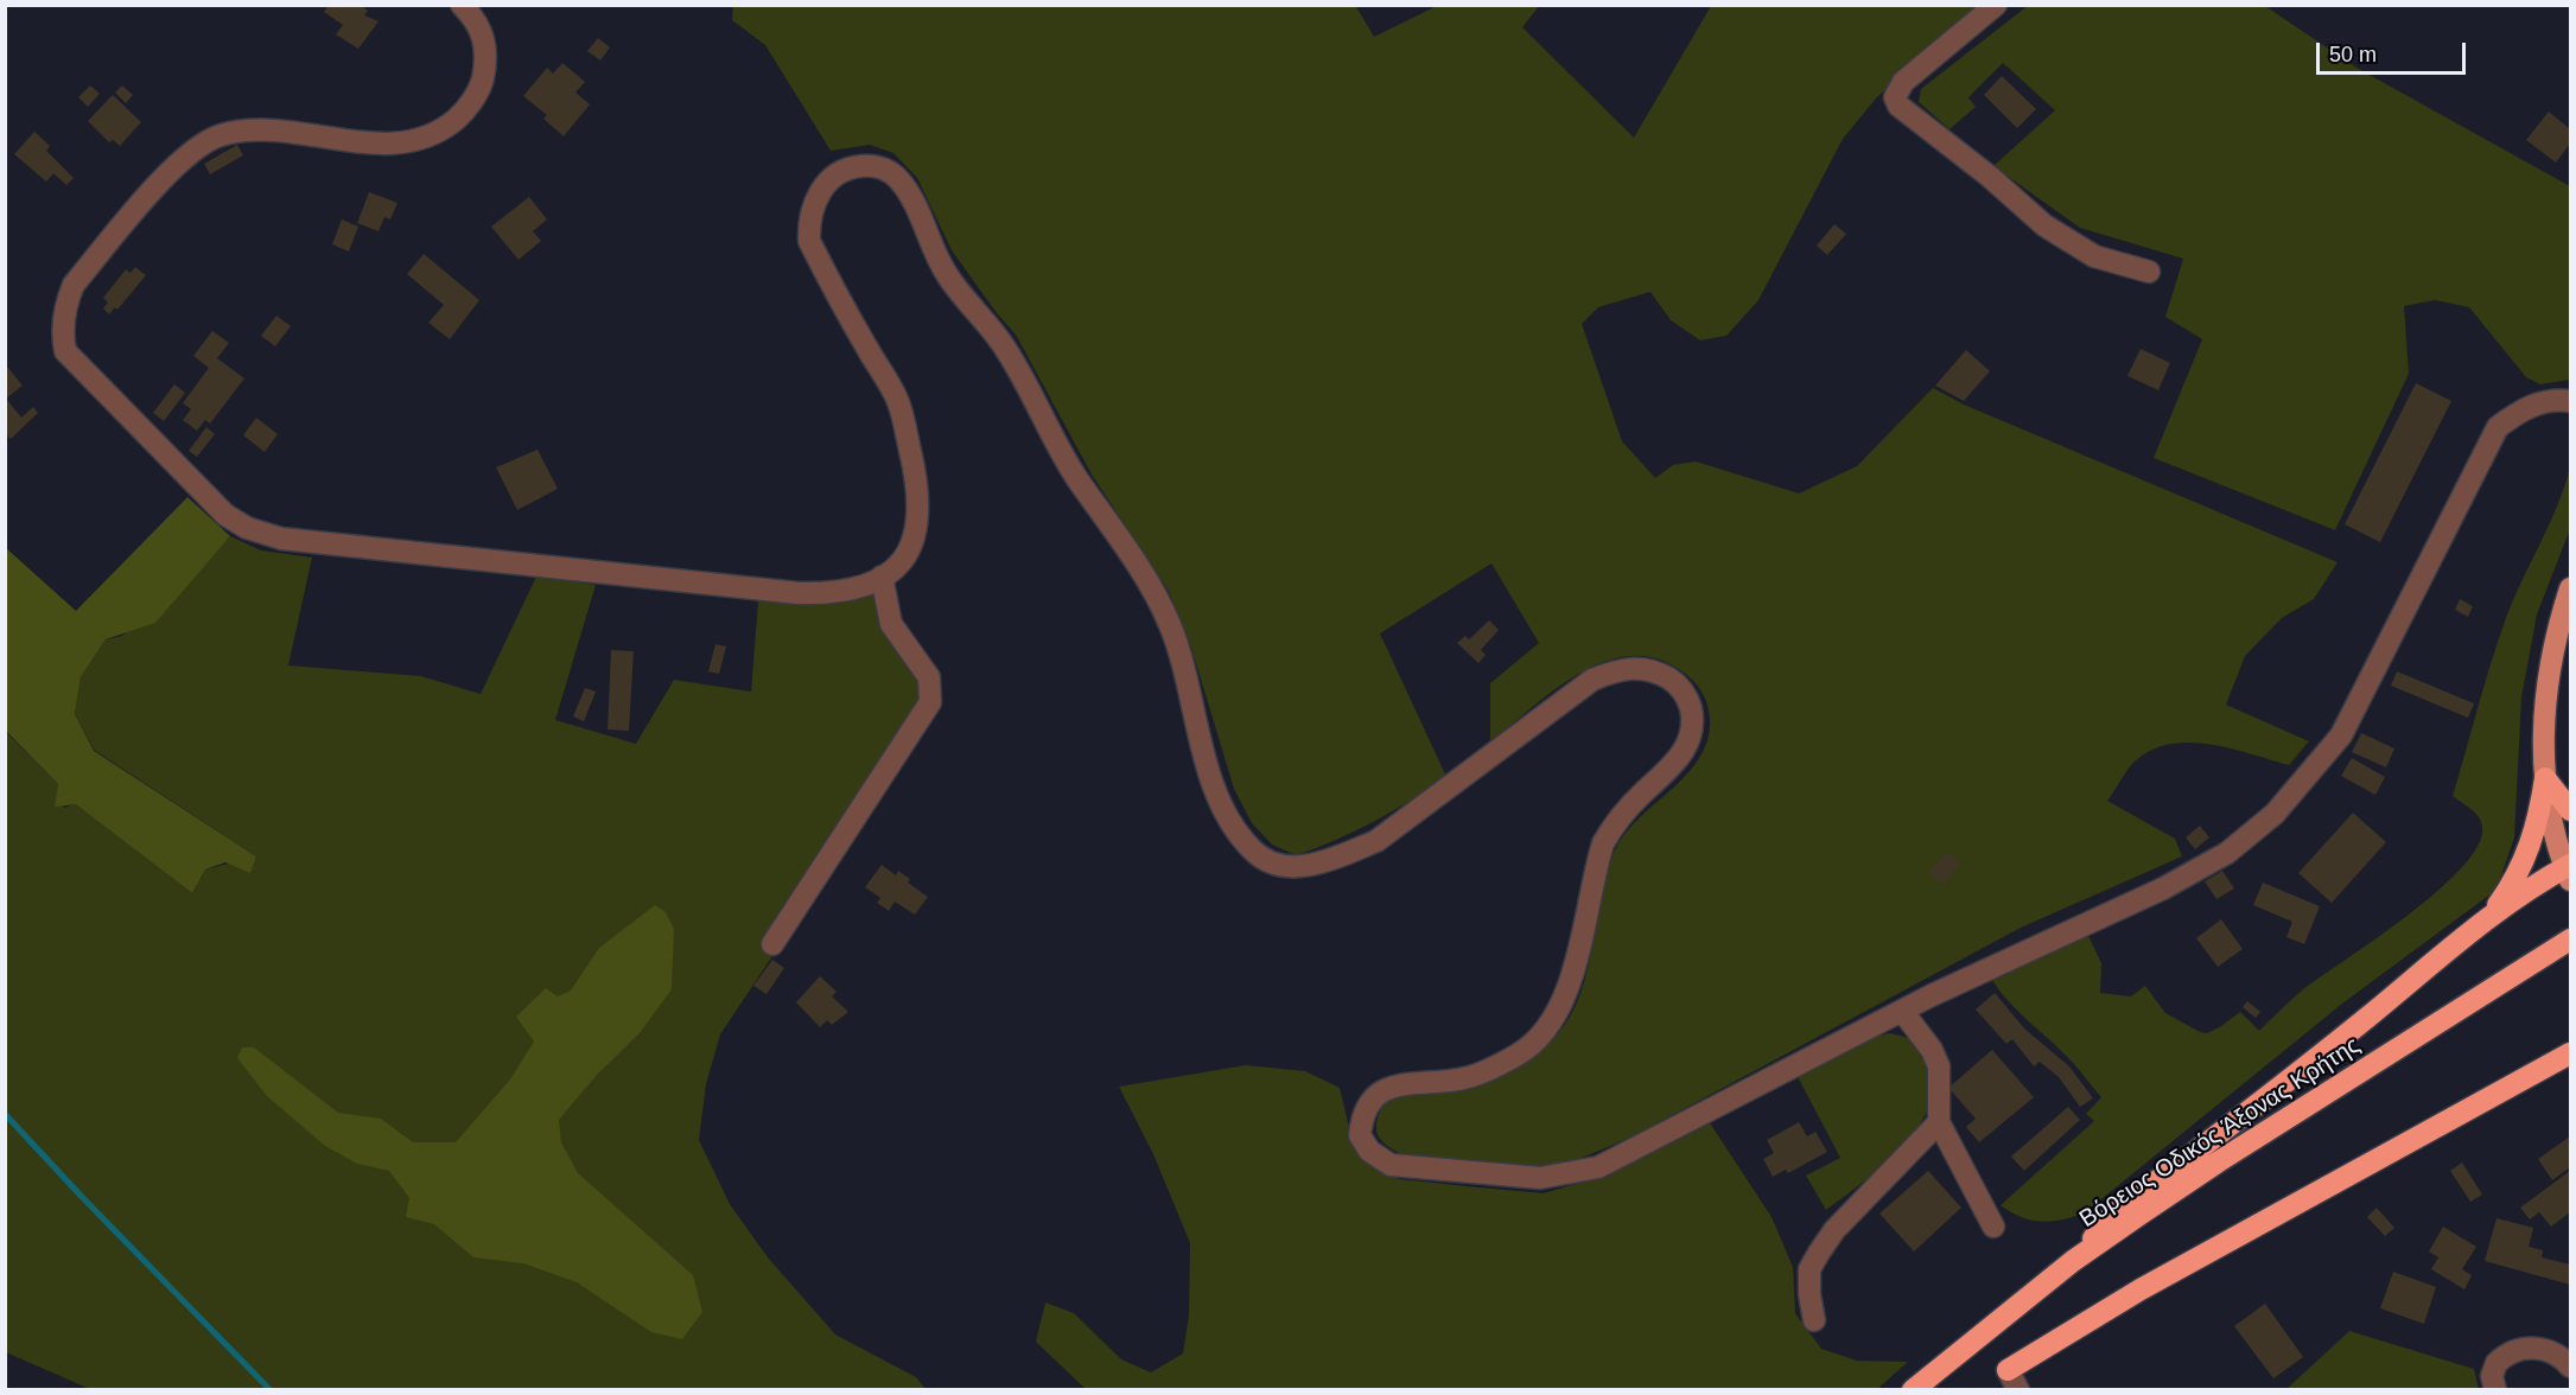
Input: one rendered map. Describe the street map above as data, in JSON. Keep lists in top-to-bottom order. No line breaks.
{"streets":{"highway":["Βόρειος Οδικός Άξονας Κρήτης"]},"scale_bar":"50 m"}
